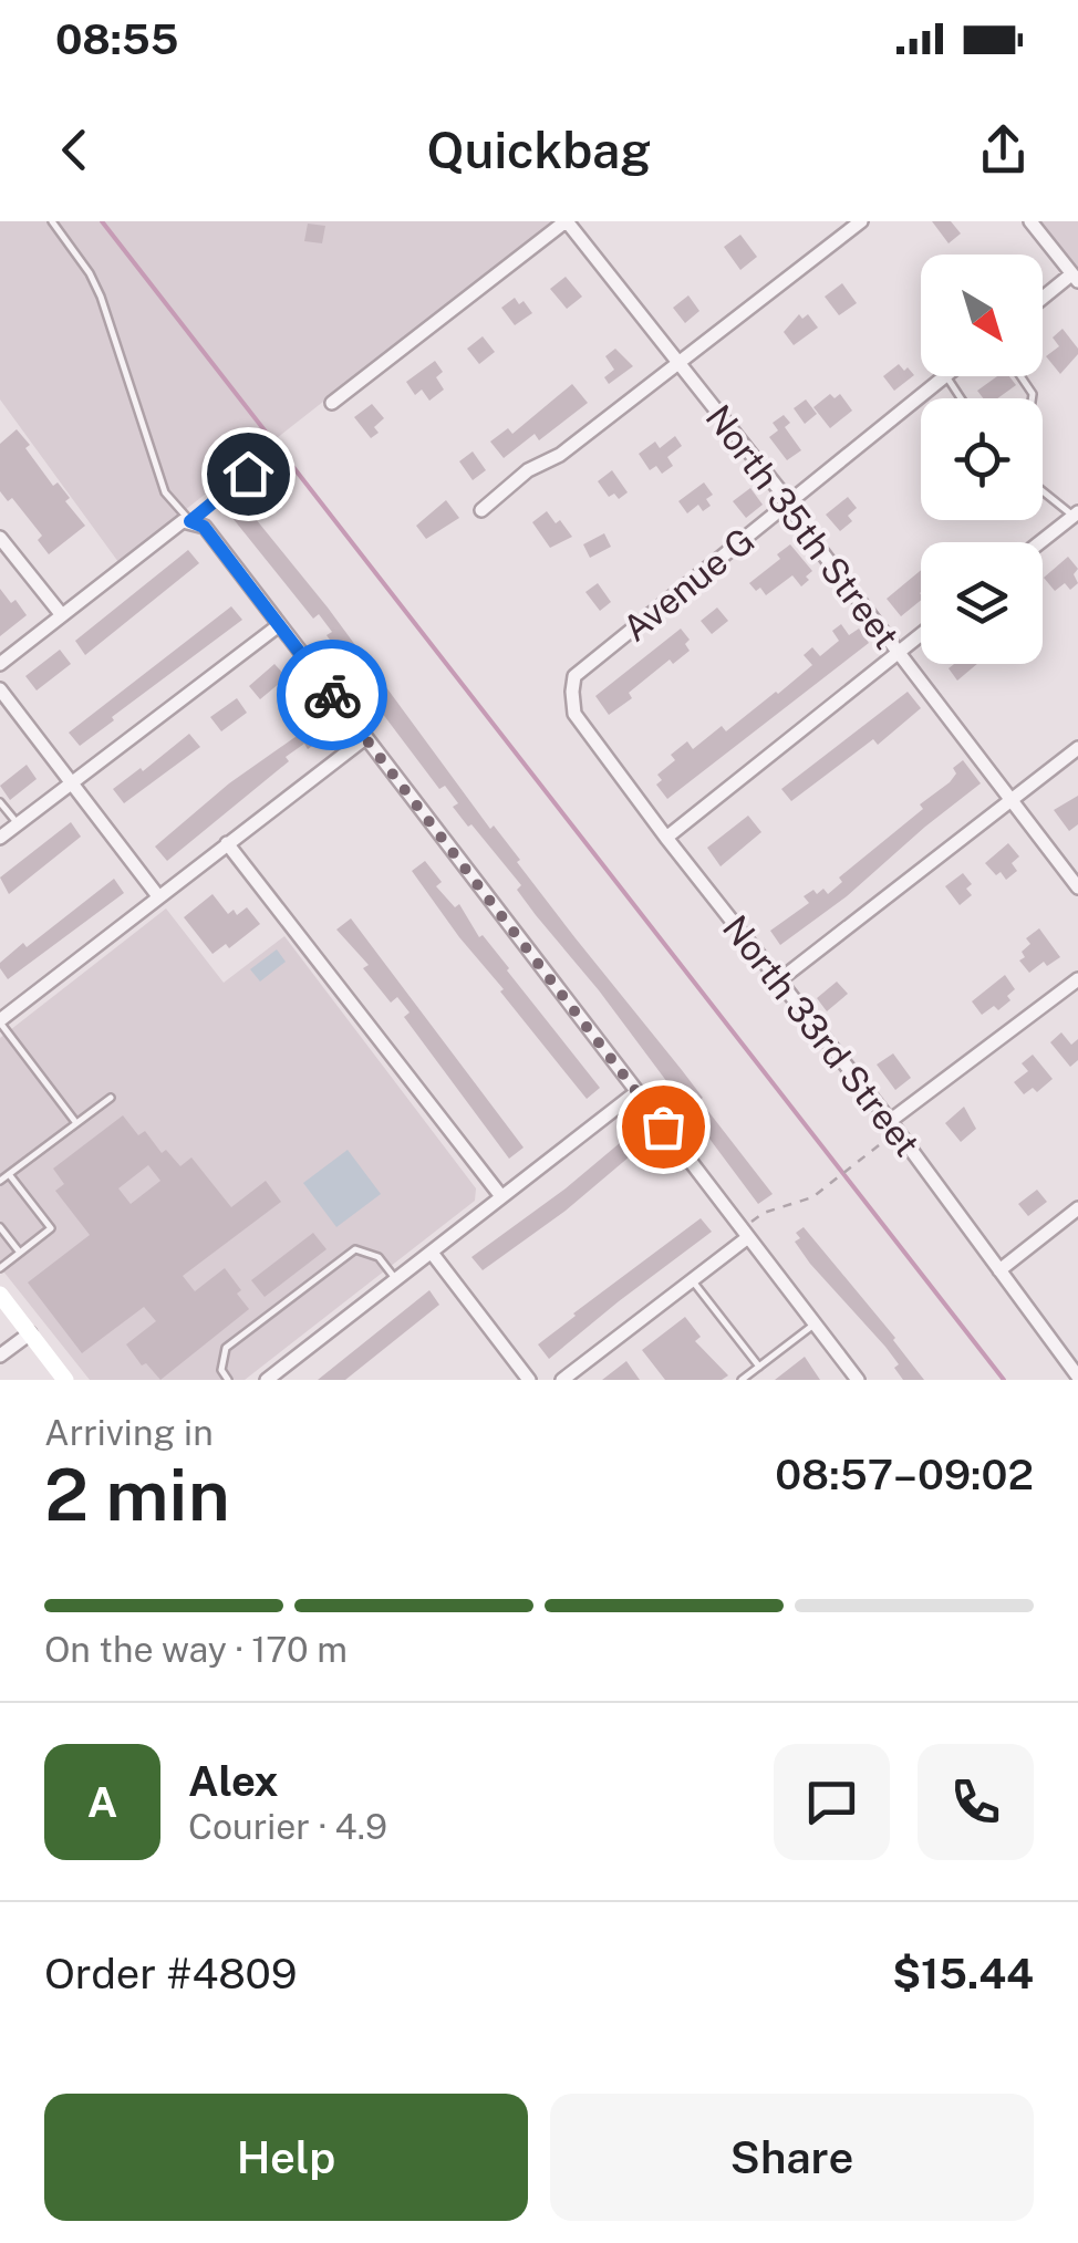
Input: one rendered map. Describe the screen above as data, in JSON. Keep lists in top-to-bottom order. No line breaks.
{"streets":{"street":["North 35th Street","Avenue G","North 33rd Street"]},"crossings":[["North 35th Street","Avenue G"],["Avenue G","North 33rd Street"]],"north":"bottom right","page":{"status":"08:55","header":"Quickbag","heading":["2 min","Arriving in","08:57–09:02"],"panel":["Alex","Courier · 4.9","Order #4809","$15.44"],"bar":"On the way · 170 m","round":"A","buttons":["Help","Share"]}}
